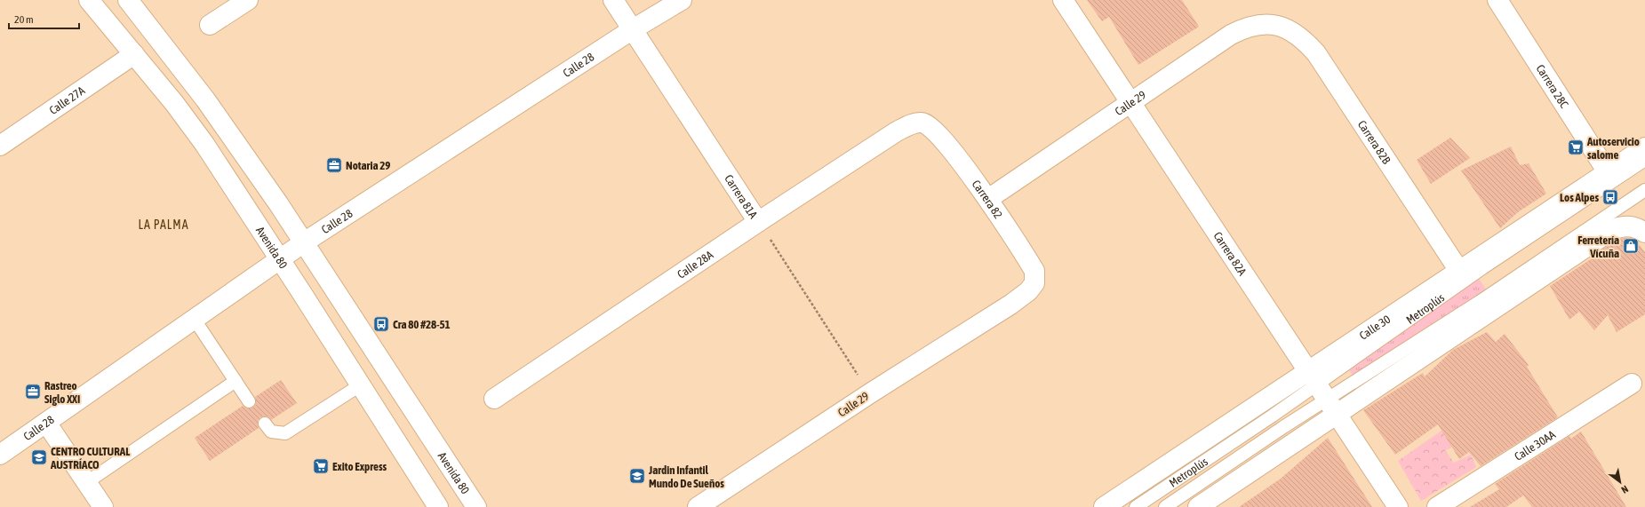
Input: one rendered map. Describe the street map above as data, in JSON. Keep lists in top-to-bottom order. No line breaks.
{"streets":{"street":["Calle 28","Carrera 28C","Calle 27A","Calle 29","Carrera 82B","Carrera 81A","Carrera 82","Avenida 80","Carrera 82A","Calle 28A","Calle 30","Calle 30AA"],"lane":["Metroplús"]},"crossings":[["Calle 28","Carrera 81A"],["Calle 28","Avenida 80"],["Carrera 28C","Calle 30"],["Calle 27A","Avenida 80"],["Calle 29","Carrera 82B"],["Calle 29","Carrera 81A"],["Calle 29","Carrera 82"],["Calle 29","Carrera 82A"],["Carrera 82B","Calle 30"],["Carrera 81A","Calle 28A"],["Carrera 82","Calle 28A"],["Carrera 82A","Metroplús"],["Carrera 82A","Calle 30"],["Metroplús","Calle 30"]],"districts":["LA PALMA"],"places":{"supermarket":["Autoservicio salome","Exito Express"],"office":["Notaria 29","Rastreo Siglo XXI"],"bus stop":["Los Alpes","Cra 80 #28-51"],"shop":["Ferretería Vícuña"],"school or university":["CENTRO CULTURAL AUSTRÍACO","Jardin Infantil Mundo De Sueños"]},"scale_bar":"20 m","north":"bottom right"}
